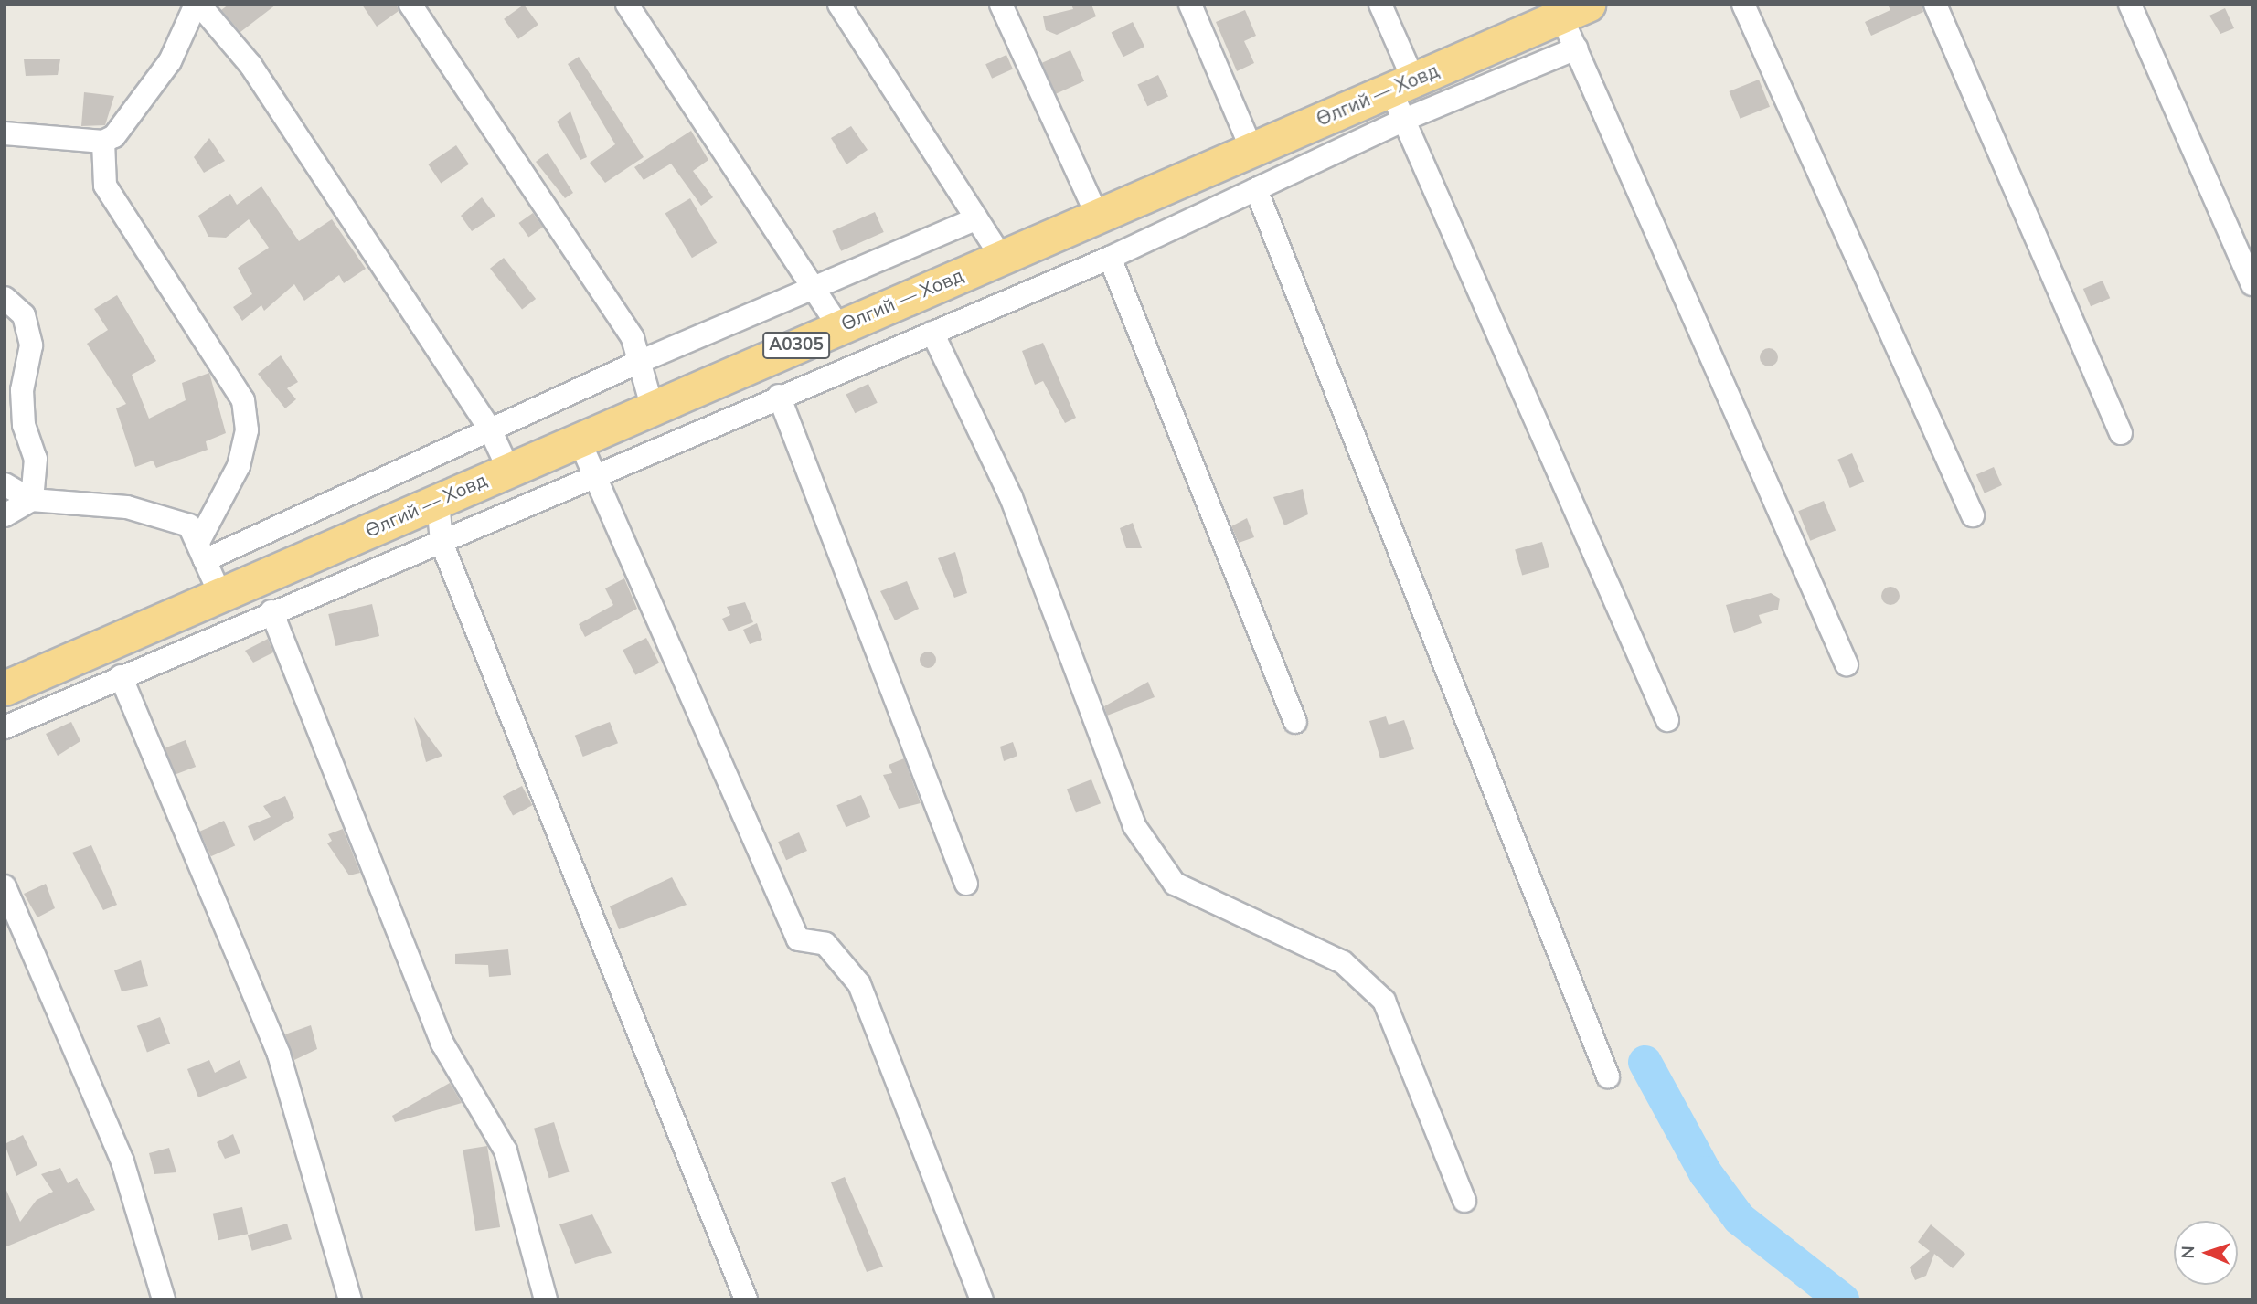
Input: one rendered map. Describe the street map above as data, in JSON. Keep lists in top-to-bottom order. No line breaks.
{"streets":{"highway":["Өлгий — Ховд","A0305"]},"north":"left"}
